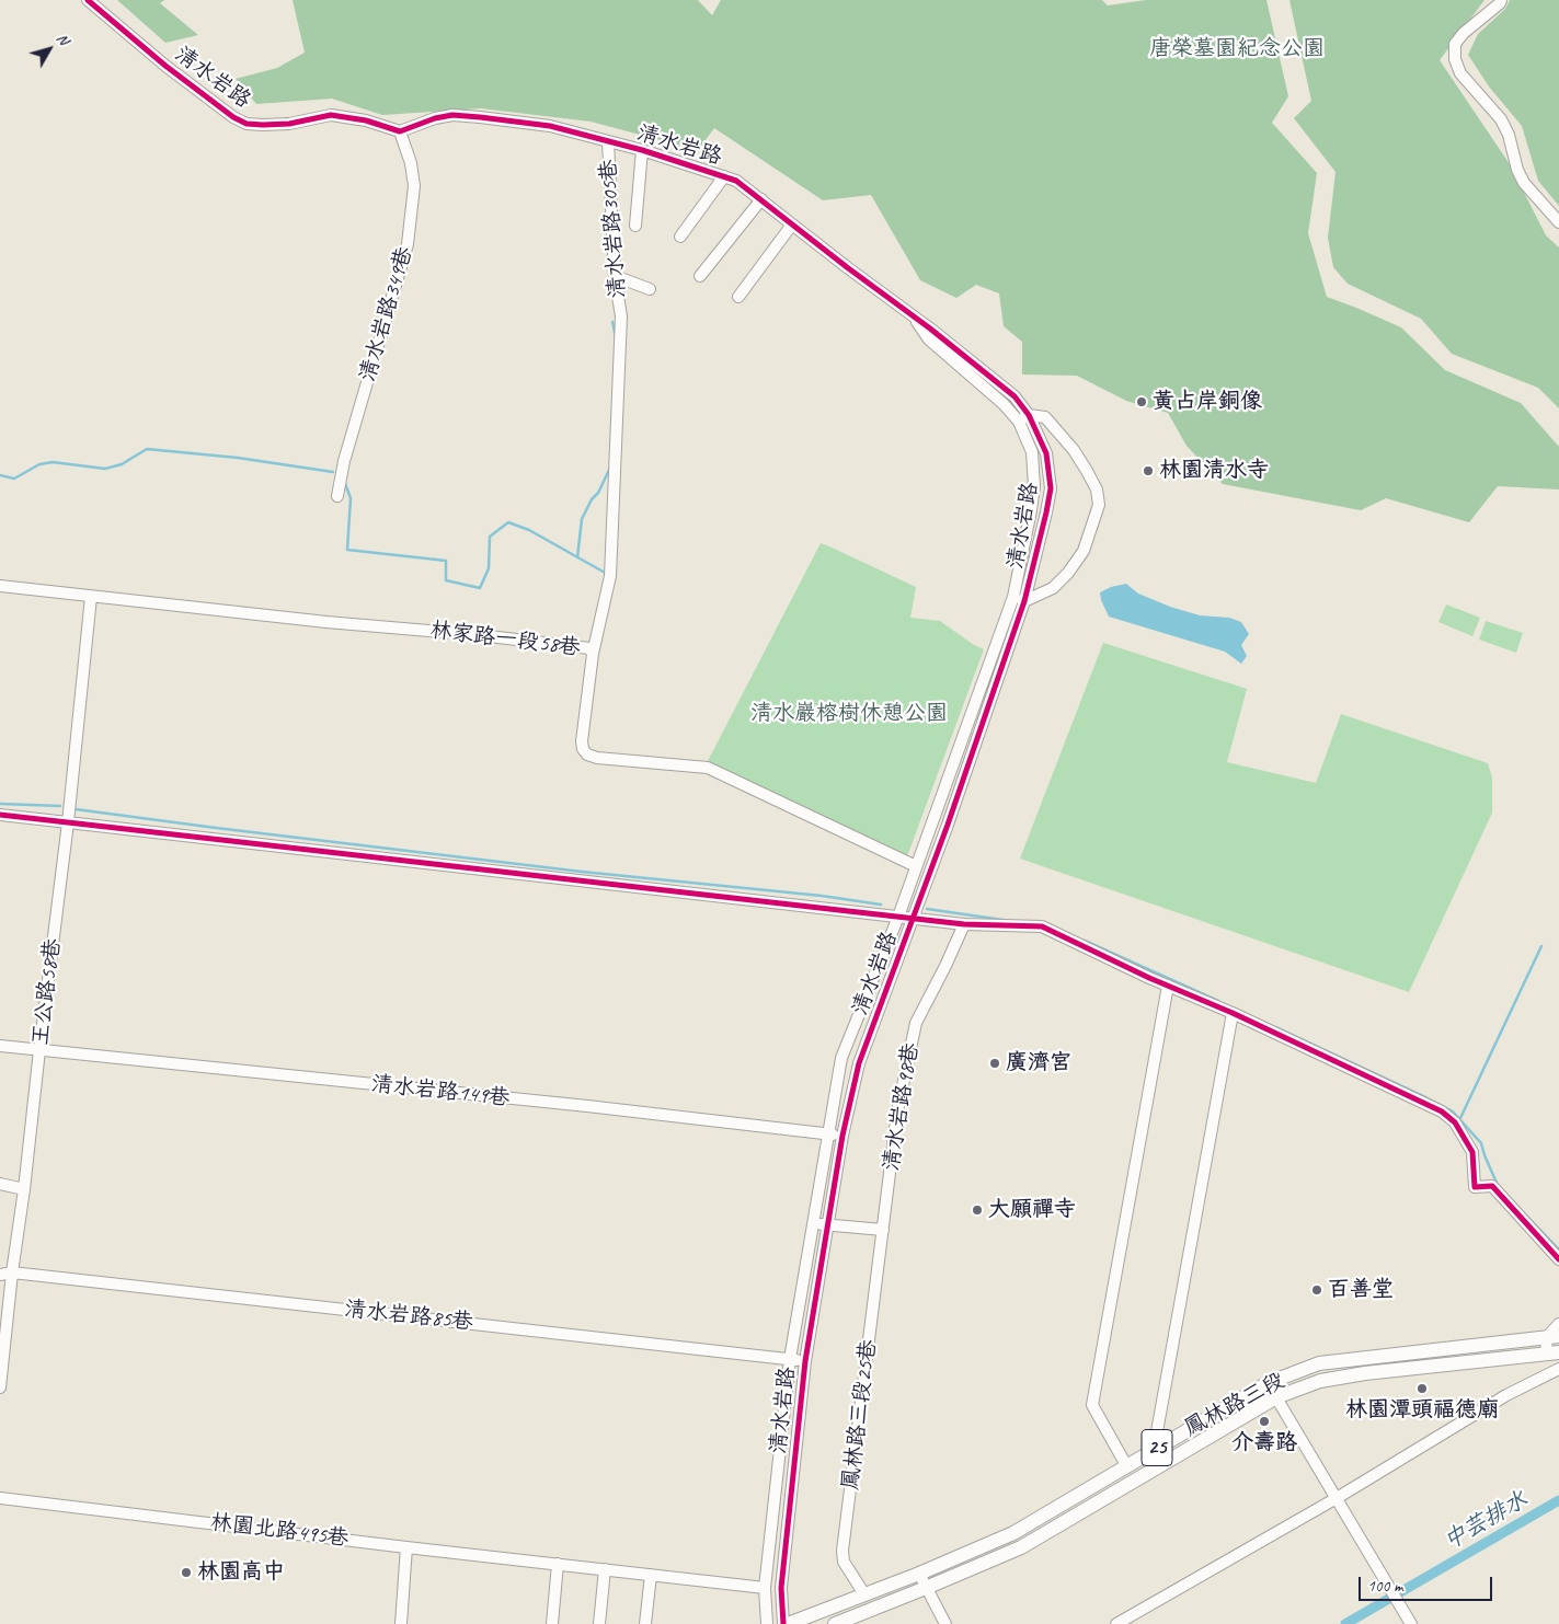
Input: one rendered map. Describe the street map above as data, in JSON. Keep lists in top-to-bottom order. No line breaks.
{"streets":{"main road":["鳳林路三段","25"],"street":["清水岩路","清水岩路305巷","清水岩路349巷","林家路一段58巷","王公路58巷","清水岩路149巷","清水岩路98巷","清水岩路85巷","鳳林路三段25巷","林園北路495巷"]},"crossings":[["清水岩路","清水岩路305巷"],["清水岩路","清水岩路349巷"],["清水岩路","林家路一段58巷"],["清水岩路","清水岩路149巷"],["清水岩路","清水岩路85巷"],["清水岩路","林園北路495巷"],["清水岩路305巷","林家路一段58巷"],["林家路一段58巷","王公路58巷"],["王公路58巷","清水岩路149巷"],["王公路58巷","清水岩路85巷"],["清水岩路98巷","鳳林路三段25巷"],["鳳林路三段","鳳林路三段25巷"]],"water":["中芸排水"],"parks":["唐榮墓園紀念公園","清水巖榕樹休憩公園"],"places":["黃占岸銅像","林園清水寺","廣濟宮","大願禪寺","百善堂","林園潭頭福德廟","介壽路","林園高中"],"scale_bar":"100 m","north":"top right"}
